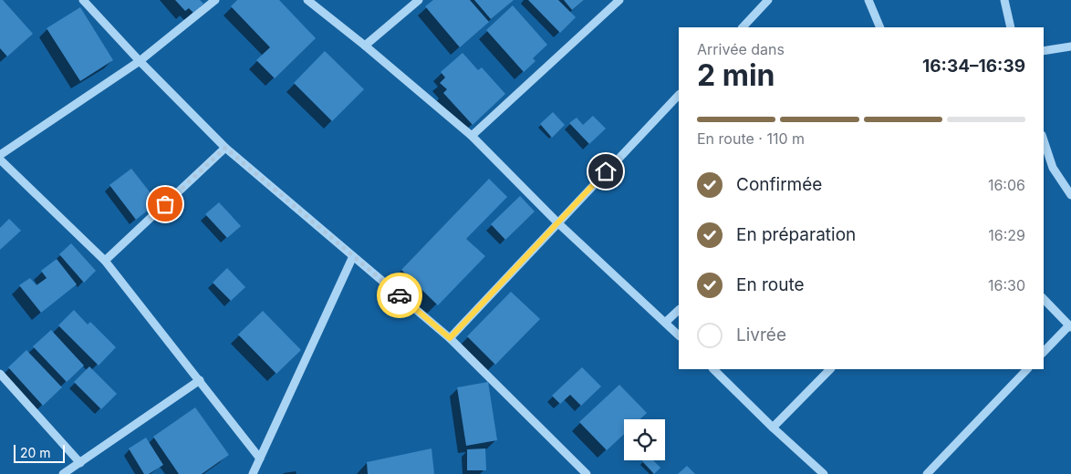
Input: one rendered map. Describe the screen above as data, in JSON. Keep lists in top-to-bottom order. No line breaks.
{"scale_bar":"20 m","page":{"heading":["2 min","Arrivée dans","16:34–16:39"],"bar":"En route · 110 m","list":[["Confirmée","16:06"],["En préparation","16:29"],["En route","16:30"],"Livrée"],"scale":"20 m"}}
